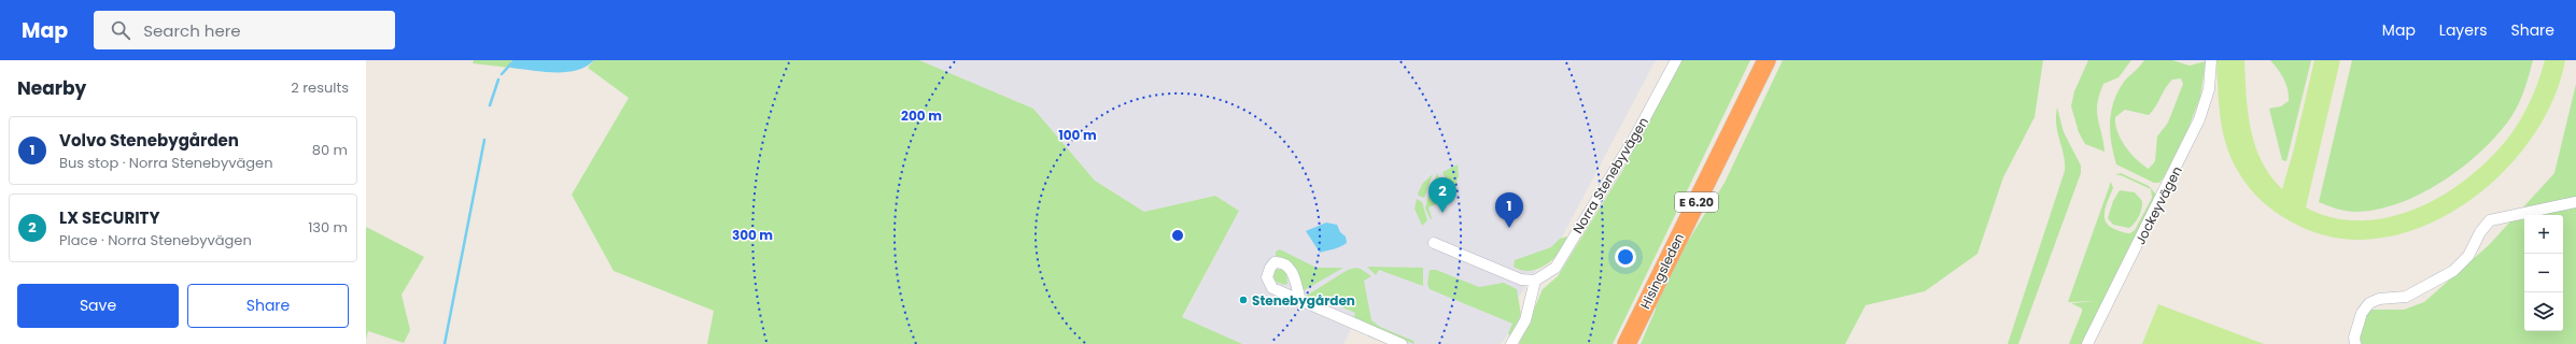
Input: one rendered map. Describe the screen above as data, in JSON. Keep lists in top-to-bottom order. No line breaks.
{"streets":{"highway":["E 6.20","Hisingsleden"],"street":["Norra Stenebyvägen","Jockeyvägen"]},"places":["Stenebygården"],"page":{"header":"Map","search":"Search here","nav":["Map","Layers","Share"],"heading":["Nearby","2 results"],"list":[{"mark":"1","name":"Volvo Stenebygården","note":"Bus stop · Norra Stenebyvägen","value":"80 m"},{"mark":"2","name":"LX SECURITY","note":"Place · Norra Stenebyvägen","value":"130 m"}],"pins":["2","1"],"map_buttons":["+","−"],"buttons":["Save","Share"]},"rings":["200 m","100 m","300 m"]}
